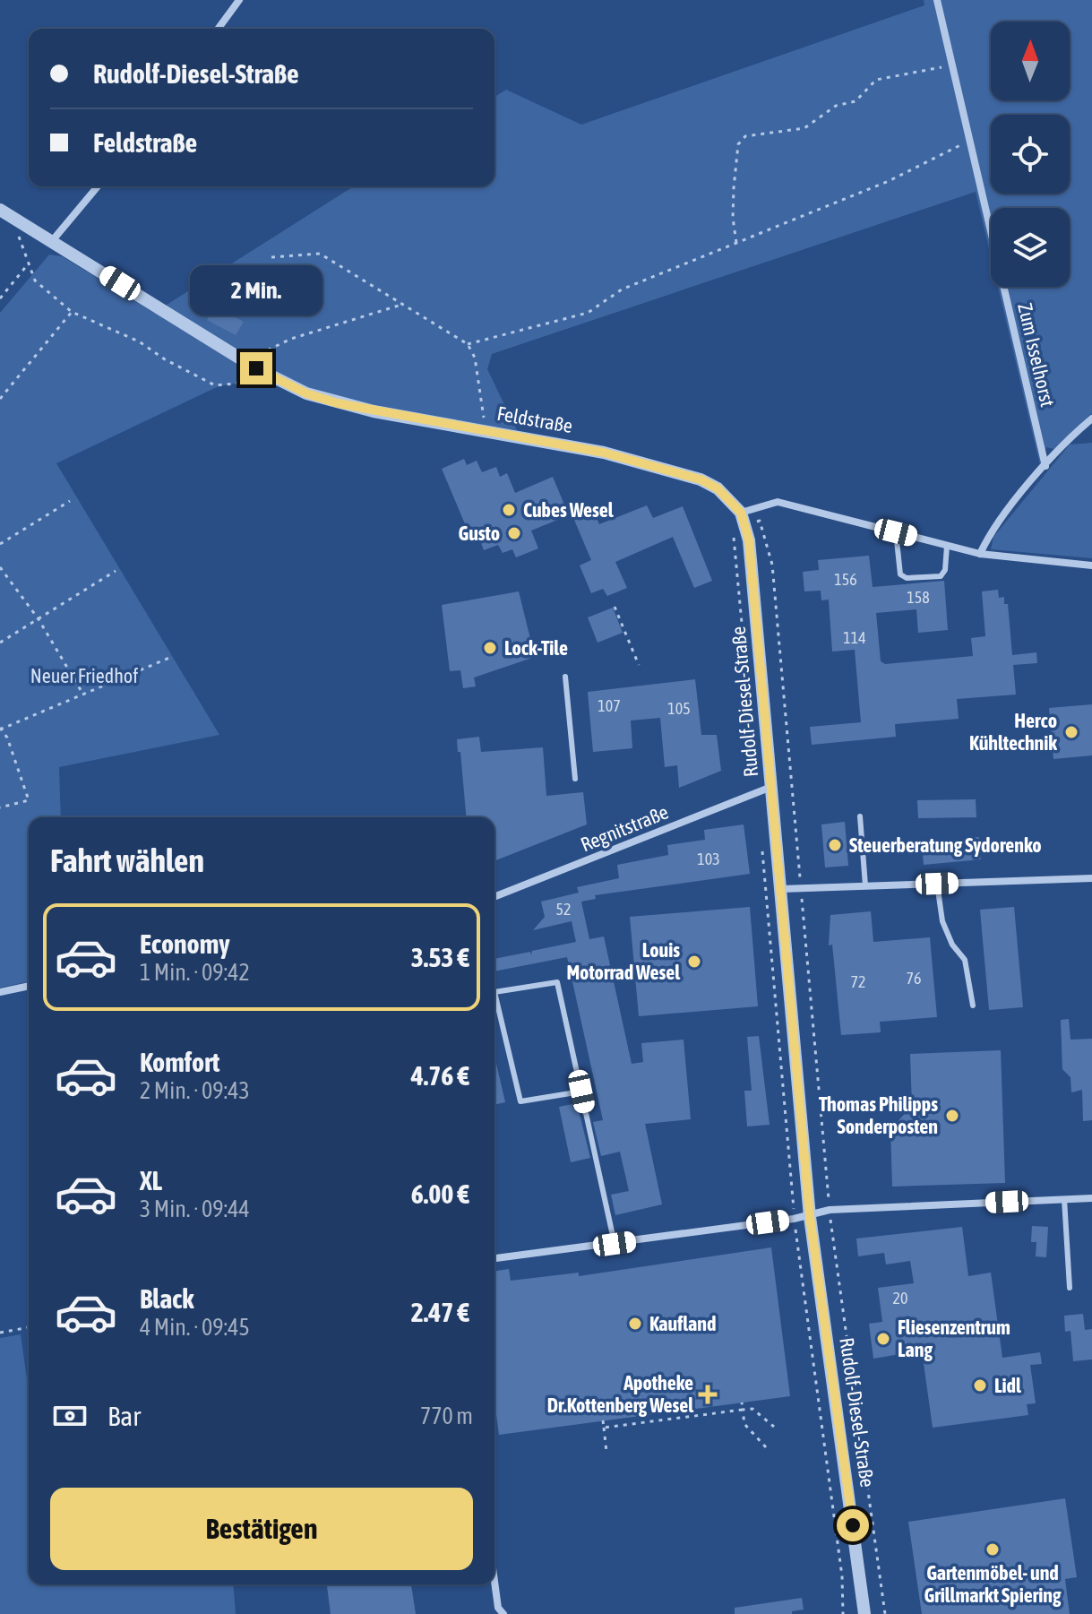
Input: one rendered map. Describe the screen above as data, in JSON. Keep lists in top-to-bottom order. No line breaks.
{"streets":{"street":["Zum Isselhorst","Feldstraße","Rudolf-Diesel-Straße","Regnitstraße"]},"crossings":[["Feldstraße","Rudolf-Diesel-Straße"],["Rudolf-Diesel-Straße","Regnitstraße"]],"parks":["Neuer Friedhof"],"places":{"other":["Cubes Wesel","Gusto","Lock-Tile","Herco Kühltechnik","Steuerberatung Sydorenko","Louis Motorrad Wesel","Thomas Philipps Sonderposten","Kaufland","Fliesenzentrum Lang","Lidl","Gartenmöbel- und Grillmarkt Spiering"],"health":["Apotheke Dr.Kottenberg Wesel"]},"house_numbers":["156","158","114","107","105","103","52","76","72","20"],"north":"top","page":{"banner":["Rudolf-Diesel-Straße","Feldstraße"],"bubble":"2 Min.","heading":"Fahrt wählen","list":[{"name":"Economy","note":"1 Min. · 09:42","value":"3.53 €"},{"name":"Komfort","note":"2 Min. · 09:43","value":"4.76 €"},{"name":"XL","note":"3 Min. · 09:44","value":"6.00 €"},{"name":"Black","note":"4 Min. · 09:45","value":"2.47 €"}],"pay":["Bar","770 m"],"buttons":"Bestätigen"}}
